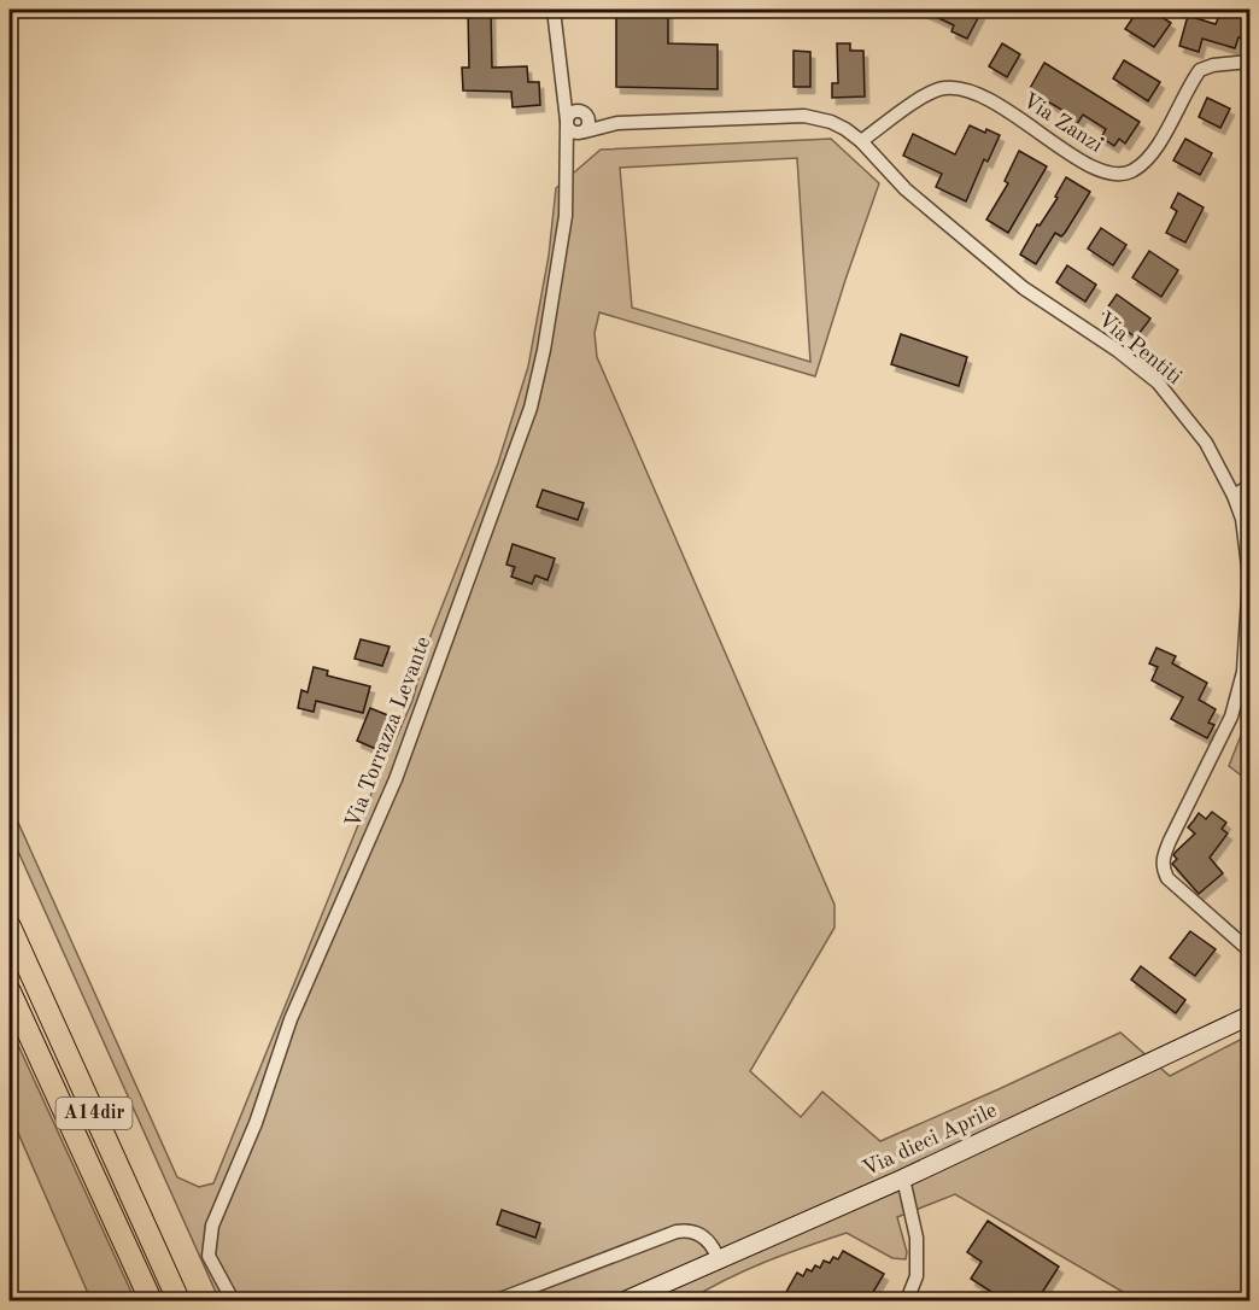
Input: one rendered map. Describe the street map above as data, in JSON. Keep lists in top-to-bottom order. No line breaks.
{"streets":{"highway":["A14dir"],"main road":["Via dieci Aprile"],"street":["Via Zanzi","Via Pentiti","Via Torrazza Levante"]},"crossings":[["Via Zanzi","Via Pentiti"],["Via Pentiti","Via Torrazza Levante"]]}
